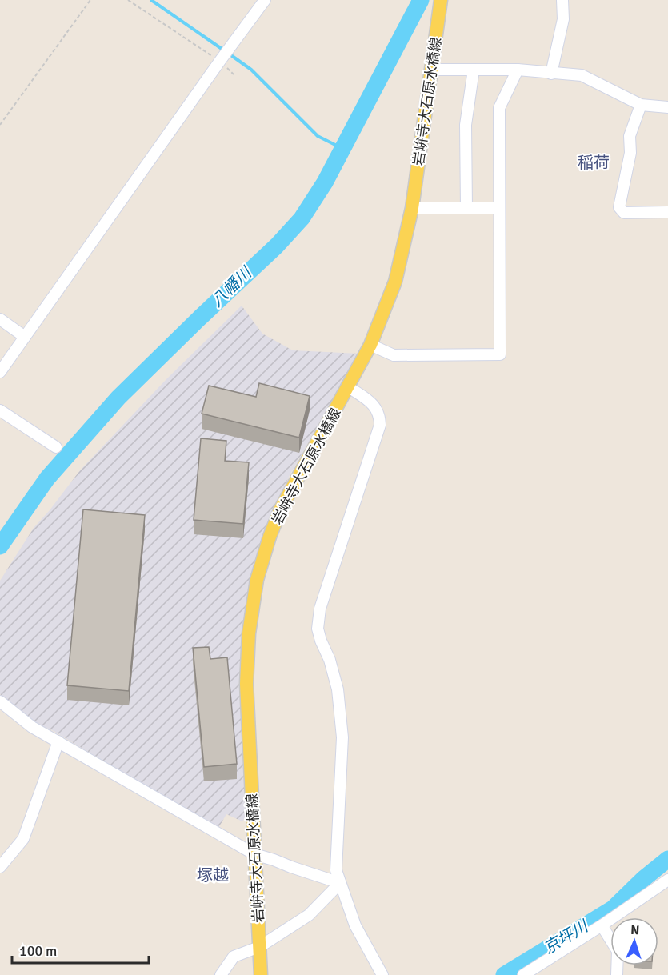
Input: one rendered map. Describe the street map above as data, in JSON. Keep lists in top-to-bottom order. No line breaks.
{"streets":{"main road":["岩峅寺大石原水橋線"]},"districts":["稲荷","塚越"],"water":["八幡川","京坪川"],"scale_bar":"100 m","north":"top"}
